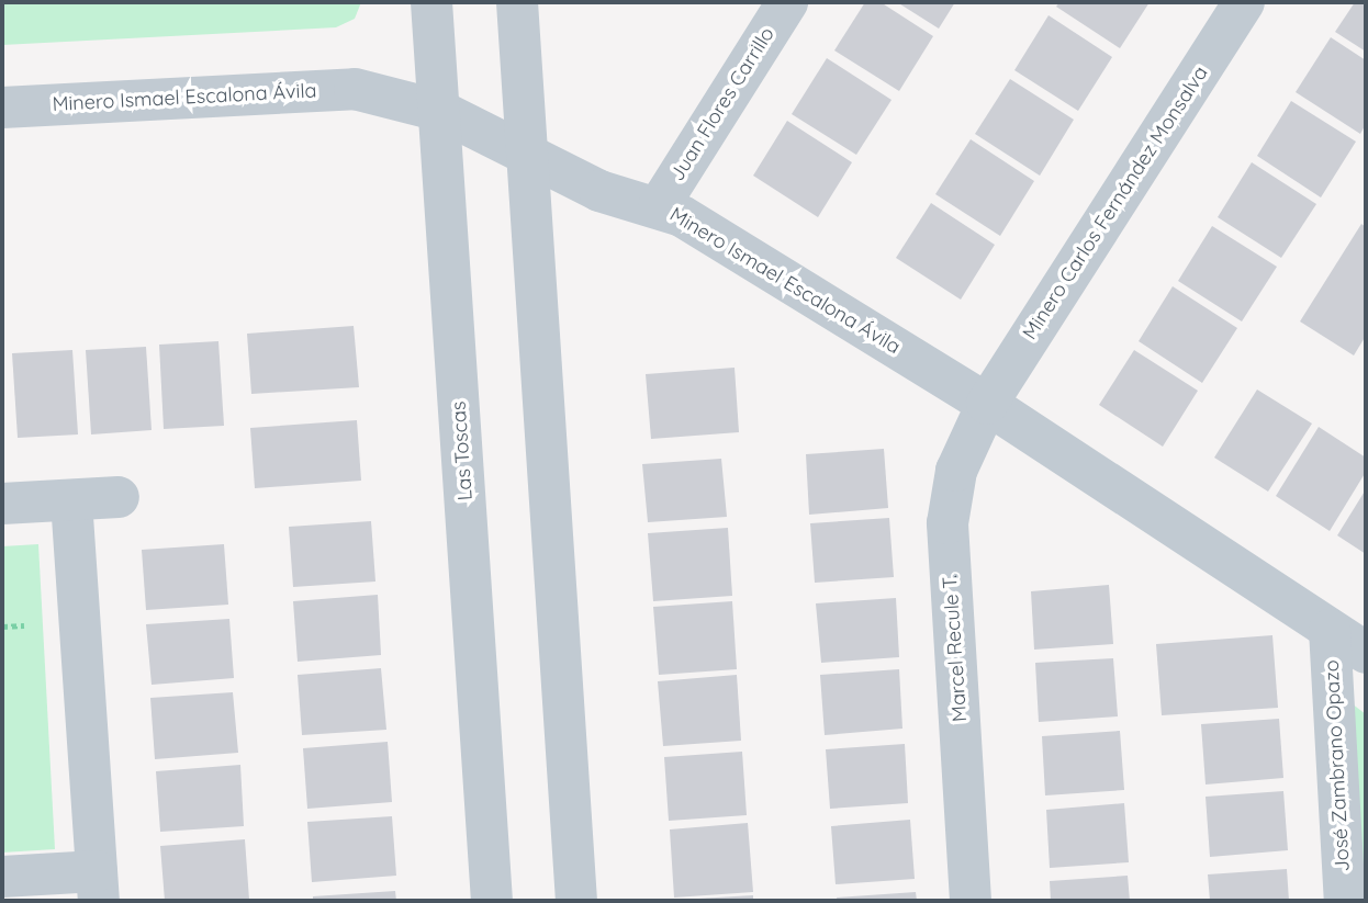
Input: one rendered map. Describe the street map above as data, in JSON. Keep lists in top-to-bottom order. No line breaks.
{"streets":{"street":["Minero Ismael Escalona Ávila","Juan Flores Carrillo","Minero Carlos Fernández Monsalva","Las Toscas","Marcel Recule T.","José Zambrano Opazo"]},"crossings":[["Minero Ismael Escalona Ávila","Juan Flores Carrillo"],["Minero Ismael Escalona Ávila","Minero Carlos Fernández Monsalva"],["Minero Ismael Escalona Ávila","Las Toscas"],["Minero Ismael Escalona Ávila","Marcel Recule T."],["Minero Ismael Escalona Ávila","José Zambrano Opazo"],["Minero Carlos Fernández Monsalva","Marcel Recule T."]]}
